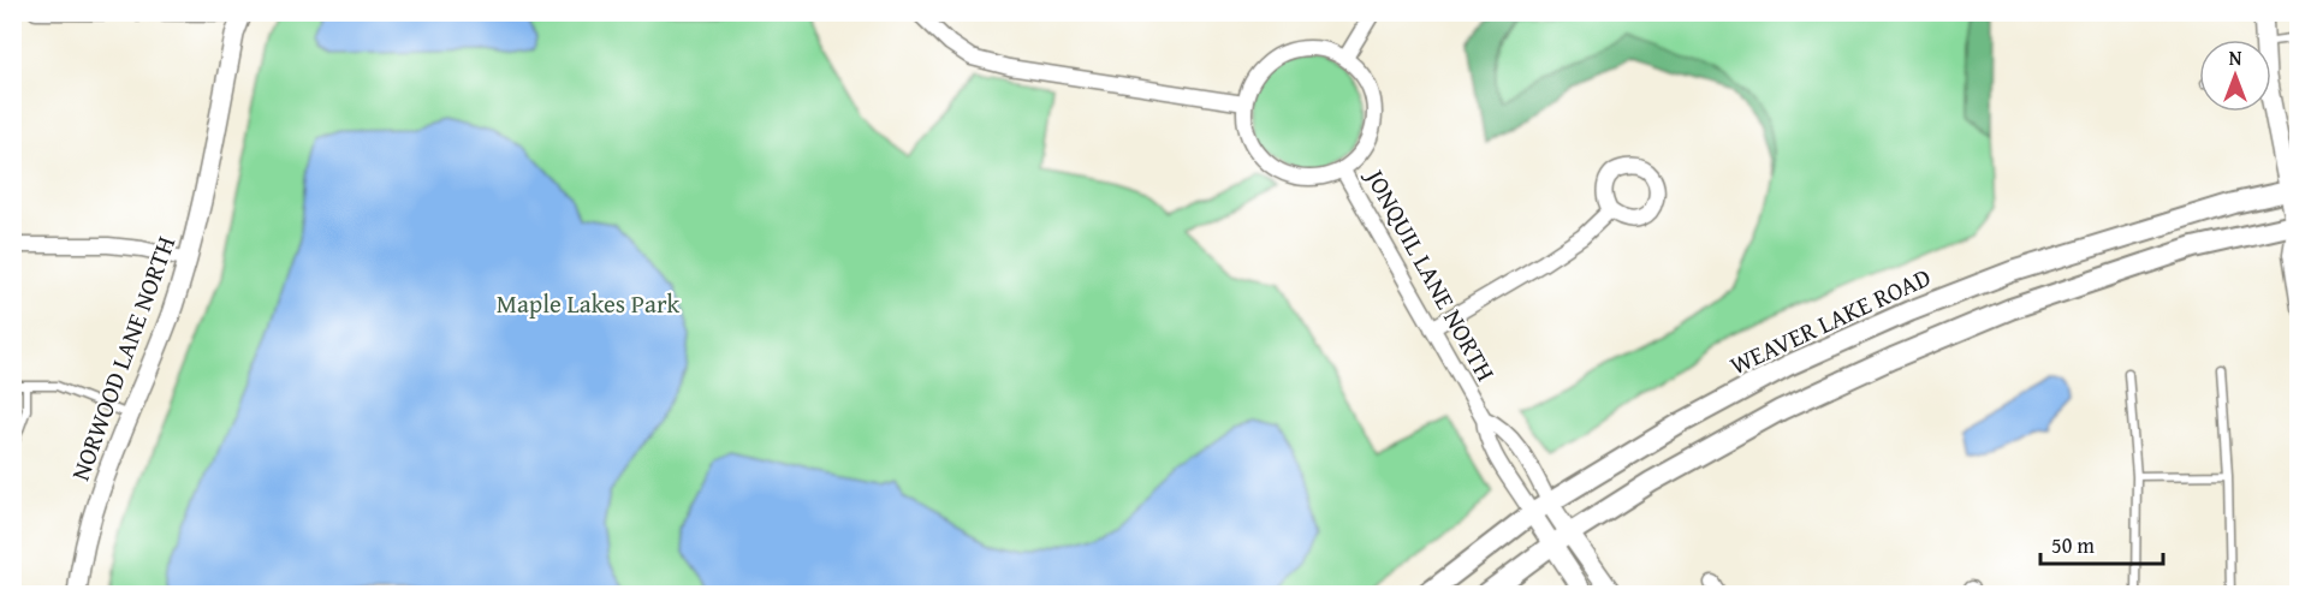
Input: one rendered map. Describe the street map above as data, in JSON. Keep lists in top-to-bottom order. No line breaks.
{"streets":{"main road":["WEAVER LAKE ROAD"],"street":["JONQUIL LANE NORTH","NORWOOD LANE NORTH"]},"crossings":[["JONQUIL LANE NORTH","WEAVER LAKE ROAD"]],"parks":["Maple Lakes Park"],"scale_bar":"50 m","north":"top"}
